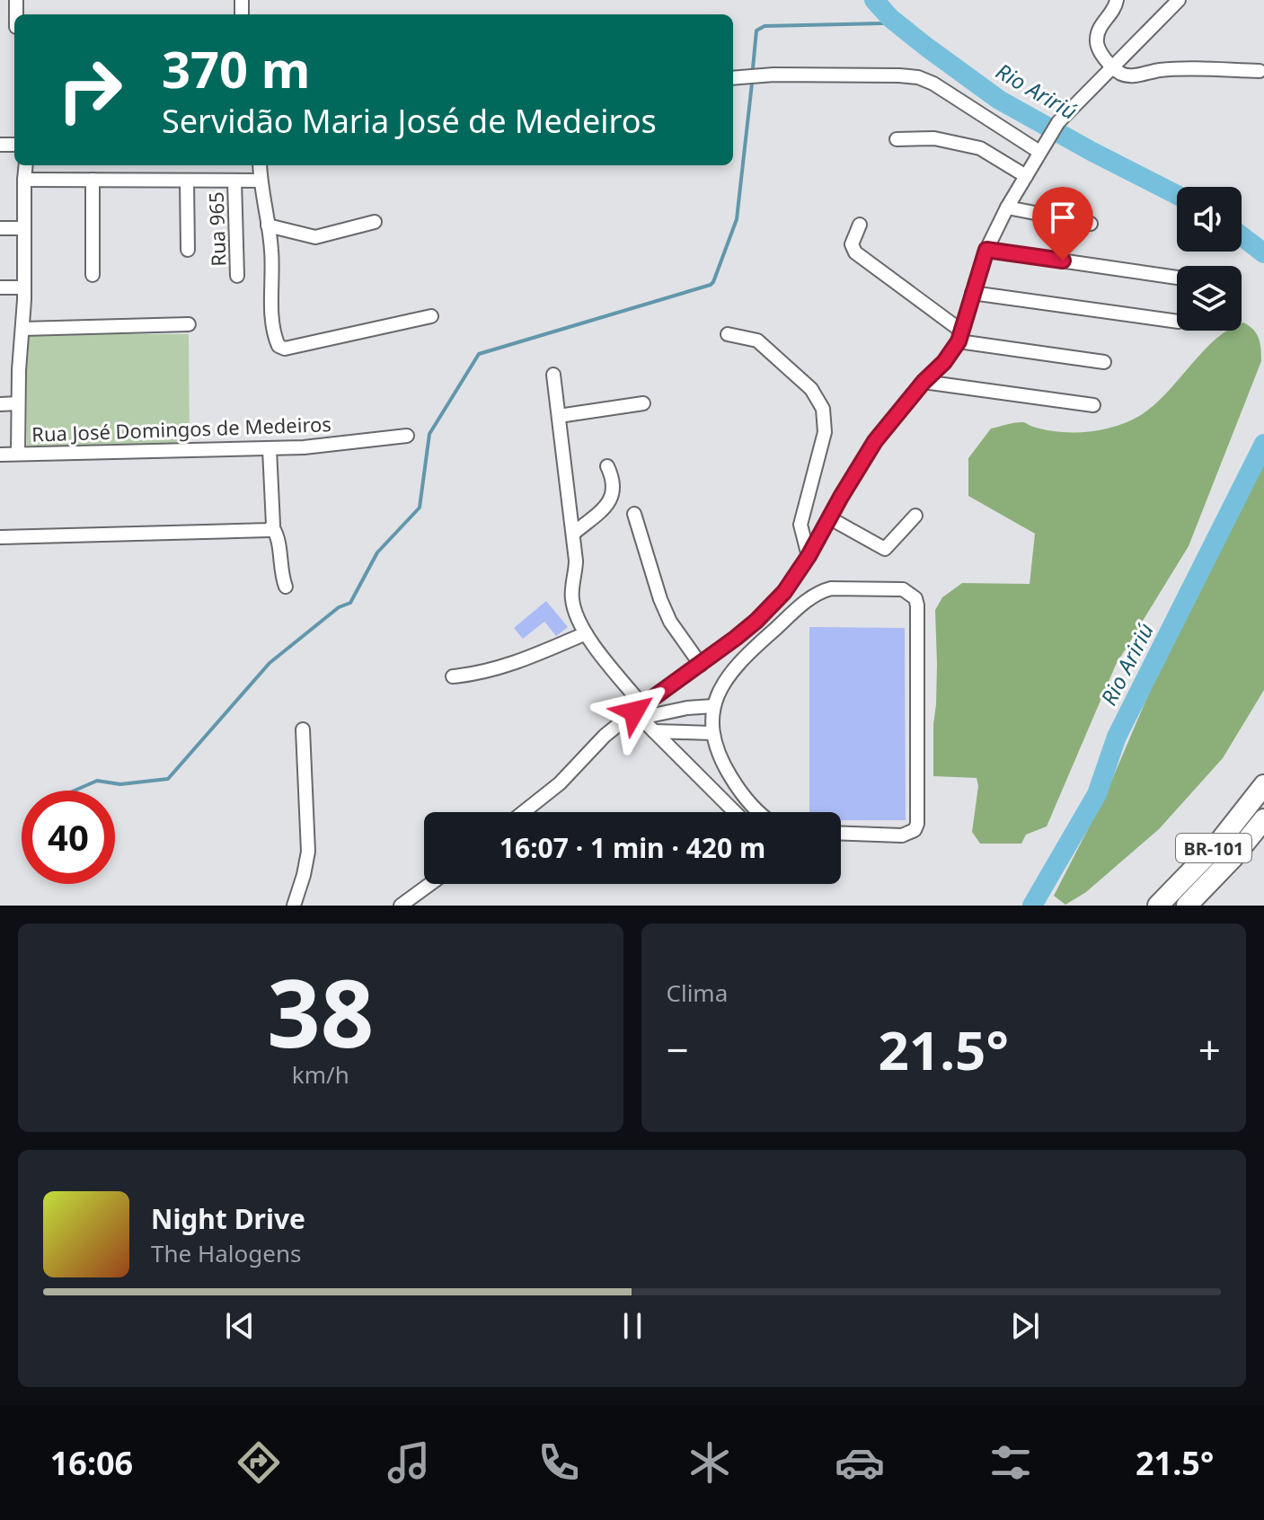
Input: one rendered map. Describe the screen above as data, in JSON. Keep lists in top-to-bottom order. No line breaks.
{"streets":{"highway":["BR-101"],"street":["Rua 965","Rua José Domingos de Medeiros"]},"water":["Rio Aririú"],"page":{"turn":["370 m","Servidão Maria José de Medeiros"],"limit":"40","trip":"16:07 · 1 min · 420 m","tile":[["38","km/h"],"Clima"],"heat":["−","21.5°","+"],"song":["Night Drive","The Halogens"],"tabs":["16:06","21.5°"]}}
